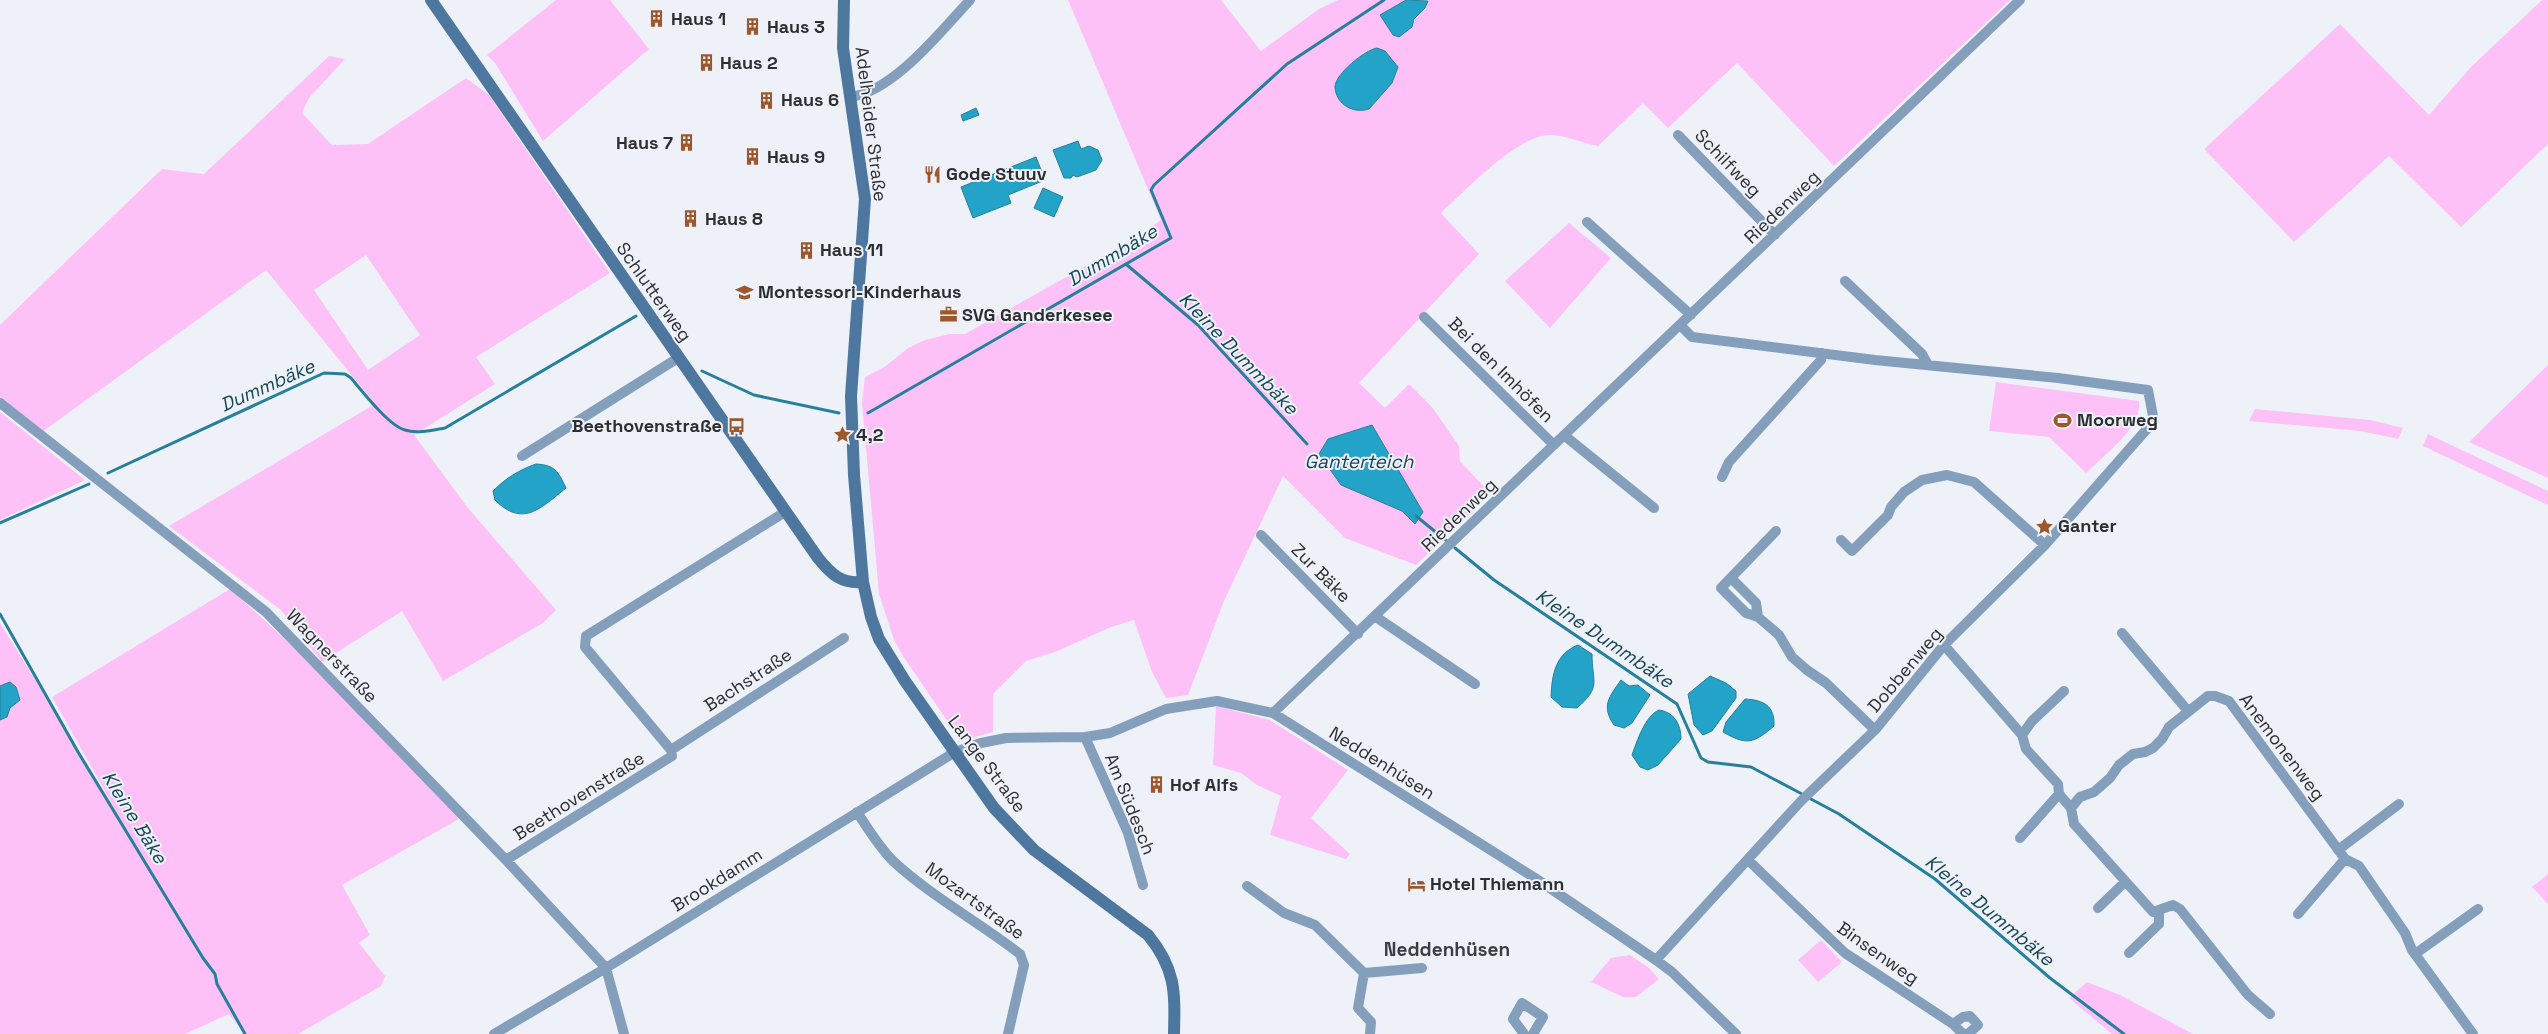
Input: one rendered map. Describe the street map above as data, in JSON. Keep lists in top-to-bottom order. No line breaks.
{"streets":{"street":["Adelheider Straße","Schilfweg","Riedenweg","Schlutterweg","Bei den Imhöfen","Zur Bäke","Wagnerstraße","Dobbenweg","Bachstraße","Anemonenweg","Neddenhüsen","Lange Straße","Beethovenstraße","Am Südesch","Brookdamm","Mozartstraße","Binsenweg"]},"crossings":[["Adelheider Straße","Schlutterweg"],["Adelheider Straße","Lange Straße"],["Schilfweg","Riedenweg"],["Riedenweg","Bei den Imhöfen"],["Riedenweg","Zur Bäke"],["Riedenweg","Neddenhüsen"],["Schlutterweg","Lange Straße"],["Schlutterweg","Beethovenstraße"],["Wagnerstraße","Beethovenstraße"],["Wagnerstraße","Brookdamm"],["Dobbenweg","Neddenhüsen"],["Dobbenweg","Binsenweg"],["Bachstraße","Beethovenstraße"],["Neddenhüsen","Lange Straße"],["Neddenhüsen","Am Südesch"],["Neddenhüsen","Brookdamm"],["Lange Straße","Brookdamm"],["Brookdamm","Mozartstraße"]],"districts":["Neddenhüsen"],"water":["Dummbäke","Kleine Dummbäke","Ganterteich","Kleine Bäke"],"places":{"building":["Haus 1","Haus 3","Haus 2","Haus 6","Haus 7","Haus 9","Haus 8","Haus 11","Hof Alfs"],"restaurant":["Gode Stuuv"],"school or university":["Montessori-Kinderhaus"],"office":["SVG Ganderkesee"],"sports":["Moorweg"],"bus stop":["Beethovenstraße"],"place":["4,2","Ganter"],"hotel":["Hotel Thiemann"]}}
